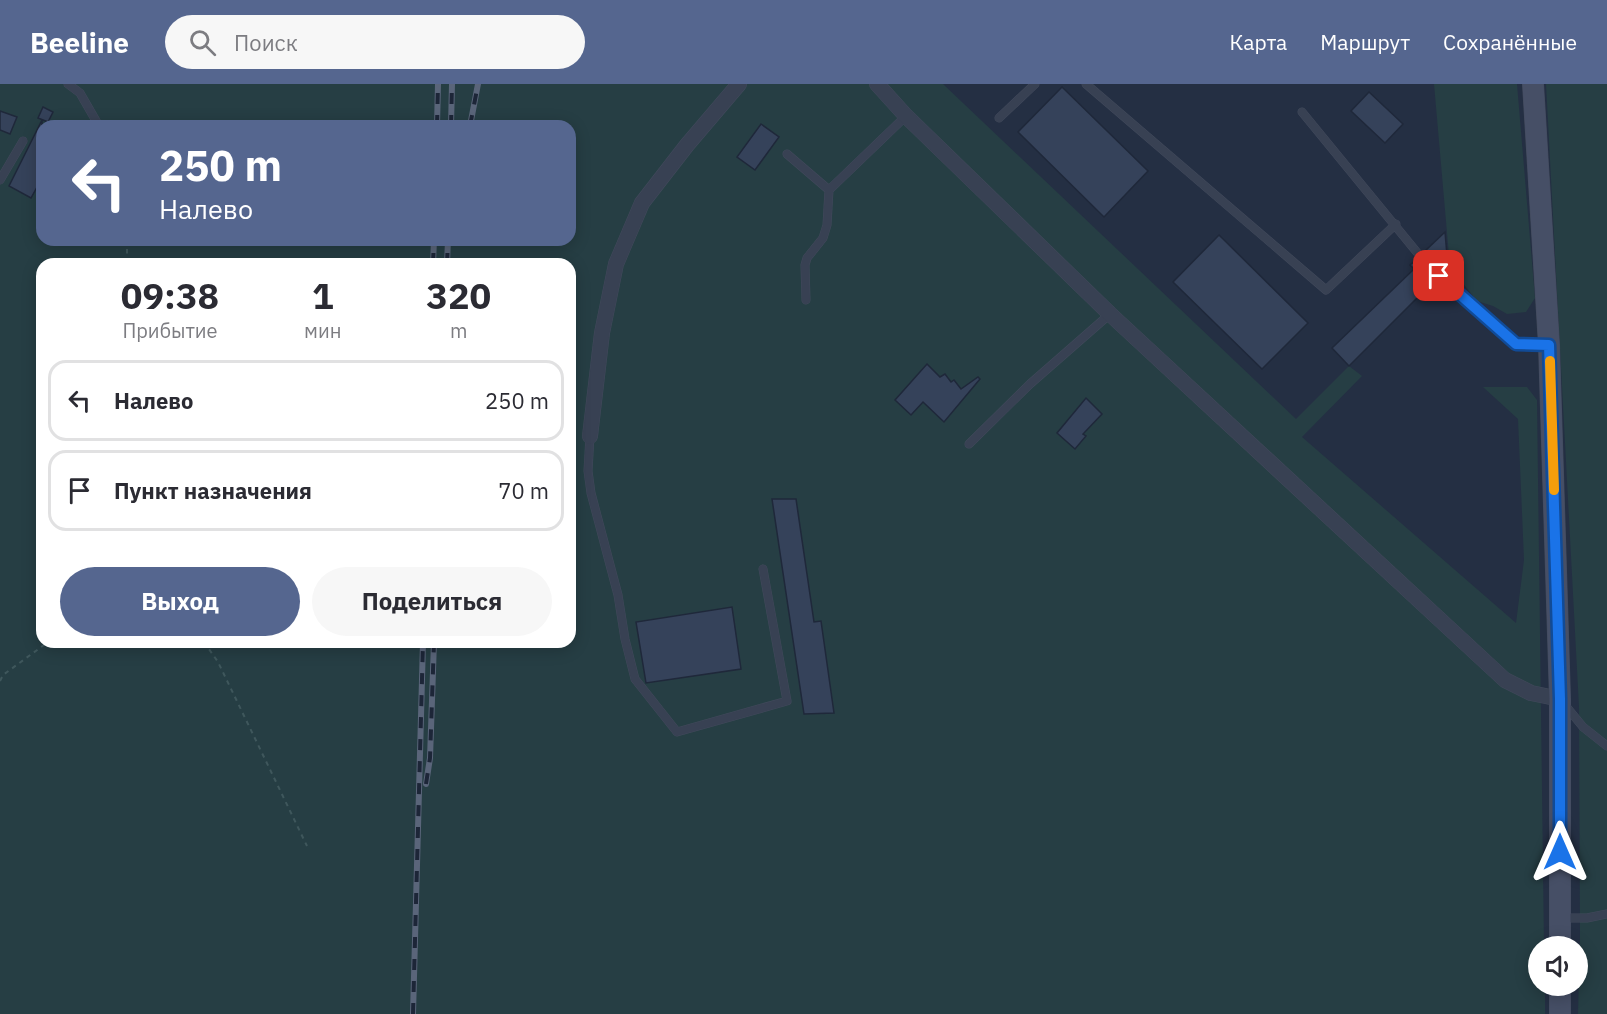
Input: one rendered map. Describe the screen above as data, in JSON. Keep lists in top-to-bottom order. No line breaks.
{"page":{"header":"Beeline","search":"Поиск","nav":["Карта","Маршрут","Сохранённые"],"turn":["250 m","Налево"],"eta":["09:38","Прибытие","1","мин","320","m"],"list":[{"name":"Налево","value":"250 m"},{"name":"Пункт назначения","value":"70 m"}],"buttons":["Выход","Поделиться"]}}
